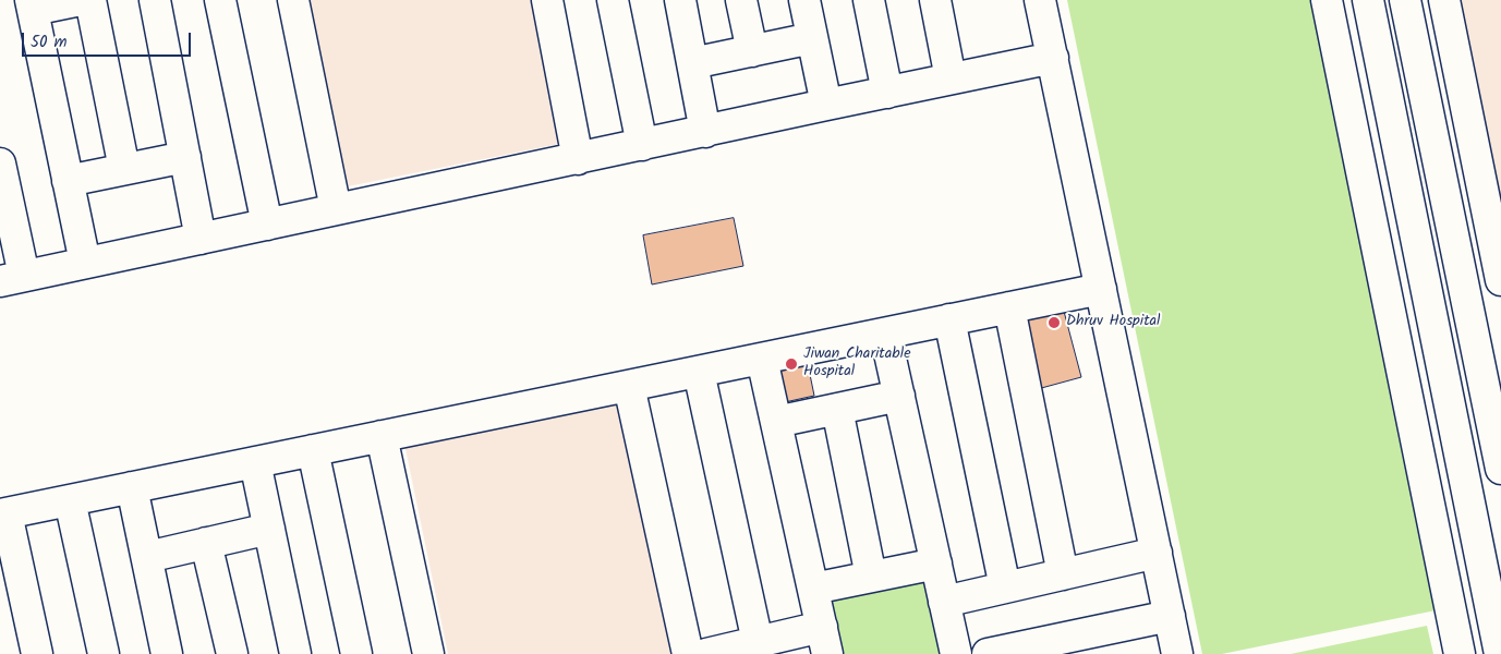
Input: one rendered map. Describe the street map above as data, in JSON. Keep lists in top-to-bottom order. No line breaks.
{"places":["Dhruv Hospital","Jiwan Charitable Hospital"],"scale_bar":"50 m"}
